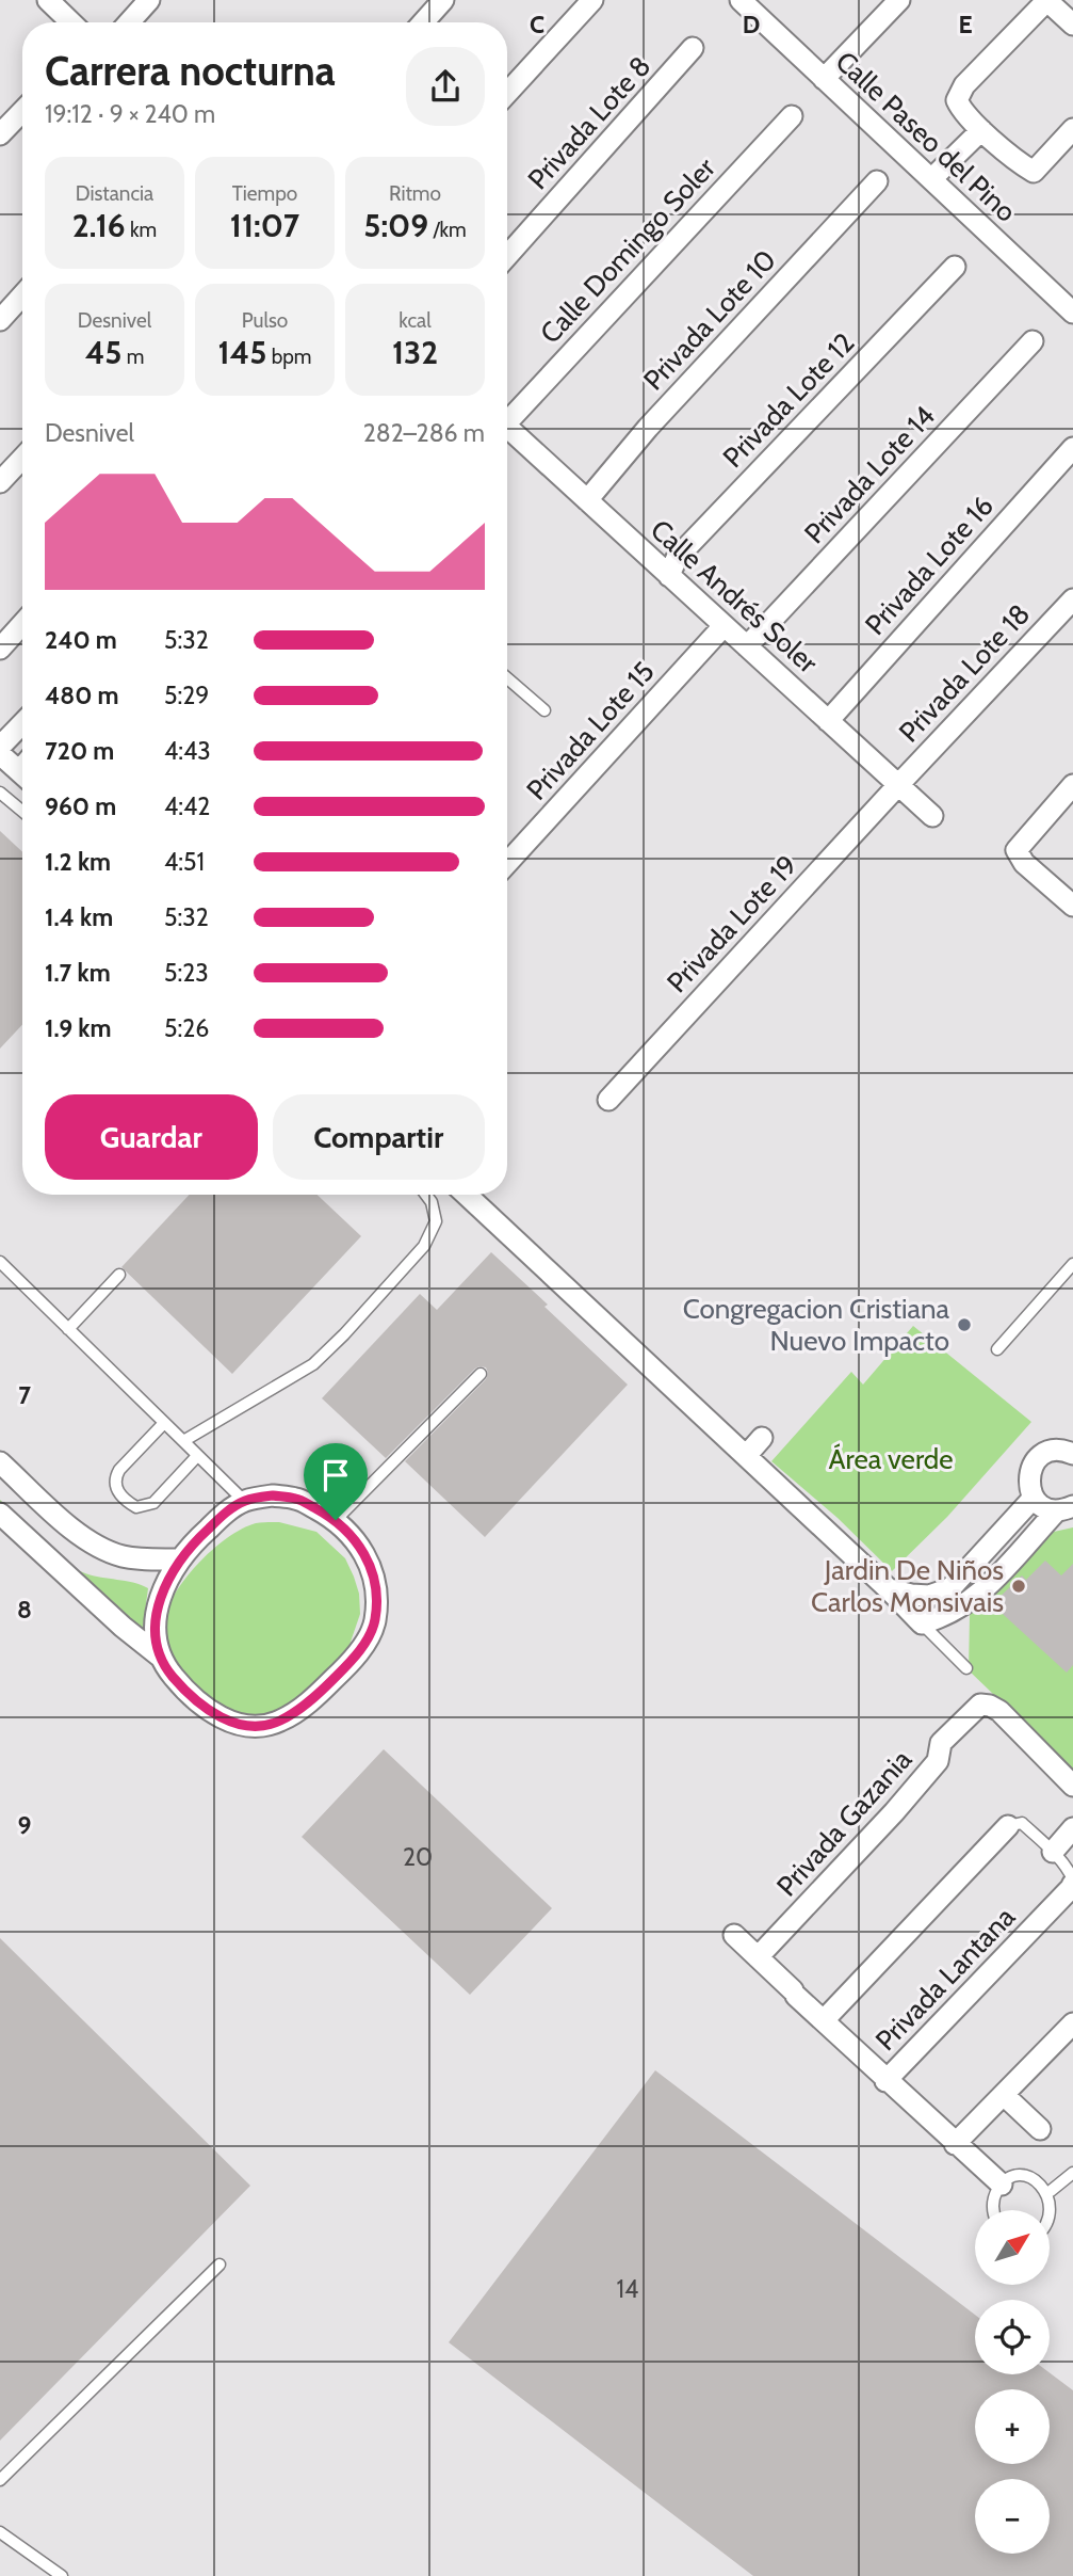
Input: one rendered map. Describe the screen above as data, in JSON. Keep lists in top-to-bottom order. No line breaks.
{"streets":{"street":["Privada Lote 8","Calle Paseo del Pino","Calle Domingo Soler","Privada Lote 10","Privada Lote 12","Privada Lote 14","Privada Lote 16","Calle Andrés Soler","Privada Lote 18","Privada Lote 15","Privada Lote 19","Privada Gazania","Privada Lantana"]},"crossings":[["Privada Lote 10","Calle Andrés Soler"],["Privada Lote 12","Calle Andrés Soler"],["Privada Lote 14","Calle Andrés Soler"],["Privada Lote 16","Calle Andrés Soler"],["Calle Andrés Soler","Privada Lote 18"],["Calle Andrés Soler","Privada Lote 15"],["Calle Andrés Soler","Privada Lote 19"],["Privada Lote 18","Privada Lote 19"],["Privada Gazania","Privada Lantana"]],"parks":["Área verde"],"places":["Congregacion Cristiana Nuevo Impacto","Jardin De Niños Carlos Monsivais"],"house_numbers":["20","14"],"north":"top right","page":{"heading":["Carrera nocturna","19:12 · 9 × 240 m"],"stats":[["Distancia","2.16 km"],["Tiempo","11:07"],["Ritmo","5:09 /km"],["Desnivel","45 m"],["Pulso","145 bpm"],["kcal","132"]],"chart":["Desnivel","282–286 m"],"list":[{"name":"240 m","note":"5:32"},{"name":"480 m","note":"5:29"},{"name":"720 m","note":"4:43"},{"name":"960 m","note":"4:42"},{"name":"1.2 km","note":"4:51"},{"name":"1.4 km","note":"5:32"},{"name":"1.7 km","note":"5:23"},{"name":"1.9 km","note":"5:26"}],"buttons":["Guardar","Compartir"],"map_buttons":["+","−"]},"grid":{"columns":["C","D","E"],"rows":["7","8","9"]}}
